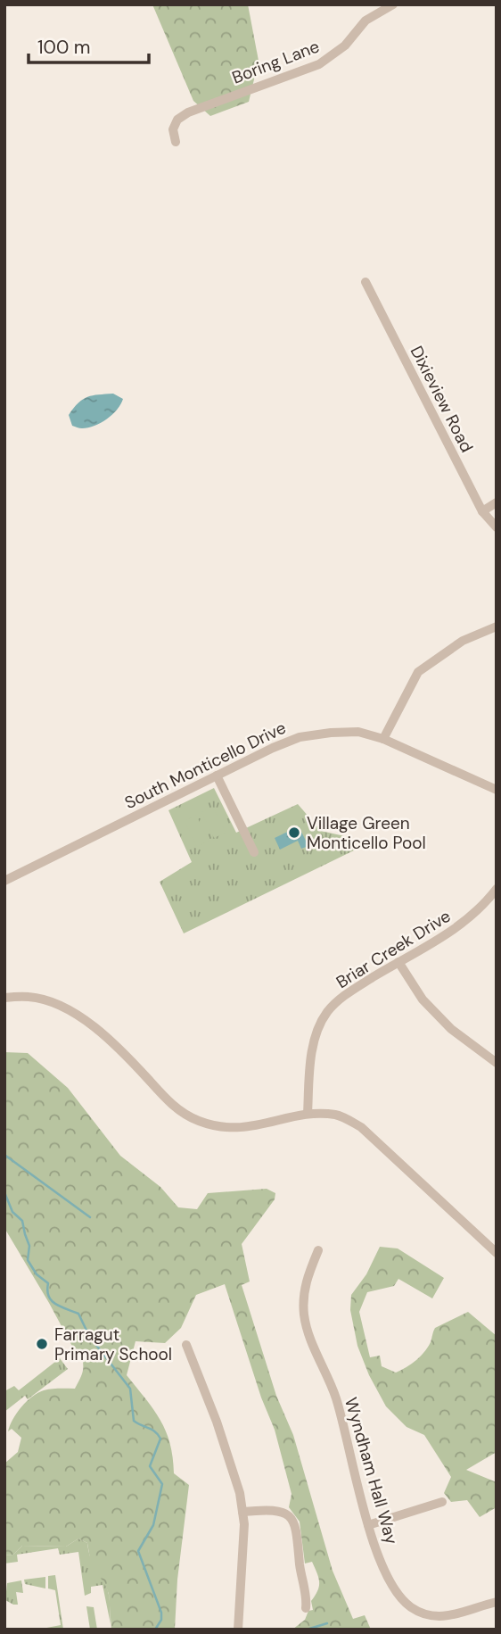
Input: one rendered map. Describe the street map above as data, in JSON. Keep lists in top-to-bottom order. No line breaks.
{"streets":{"street":["Boring Lane","Dixieview Road","South Monticello Drive","Briar Creek Drive","Wyndham Hall Way"]},"places":["Village Green Monticello Pool","Farragut Primary School"],"scale_bar":"100 m"}
